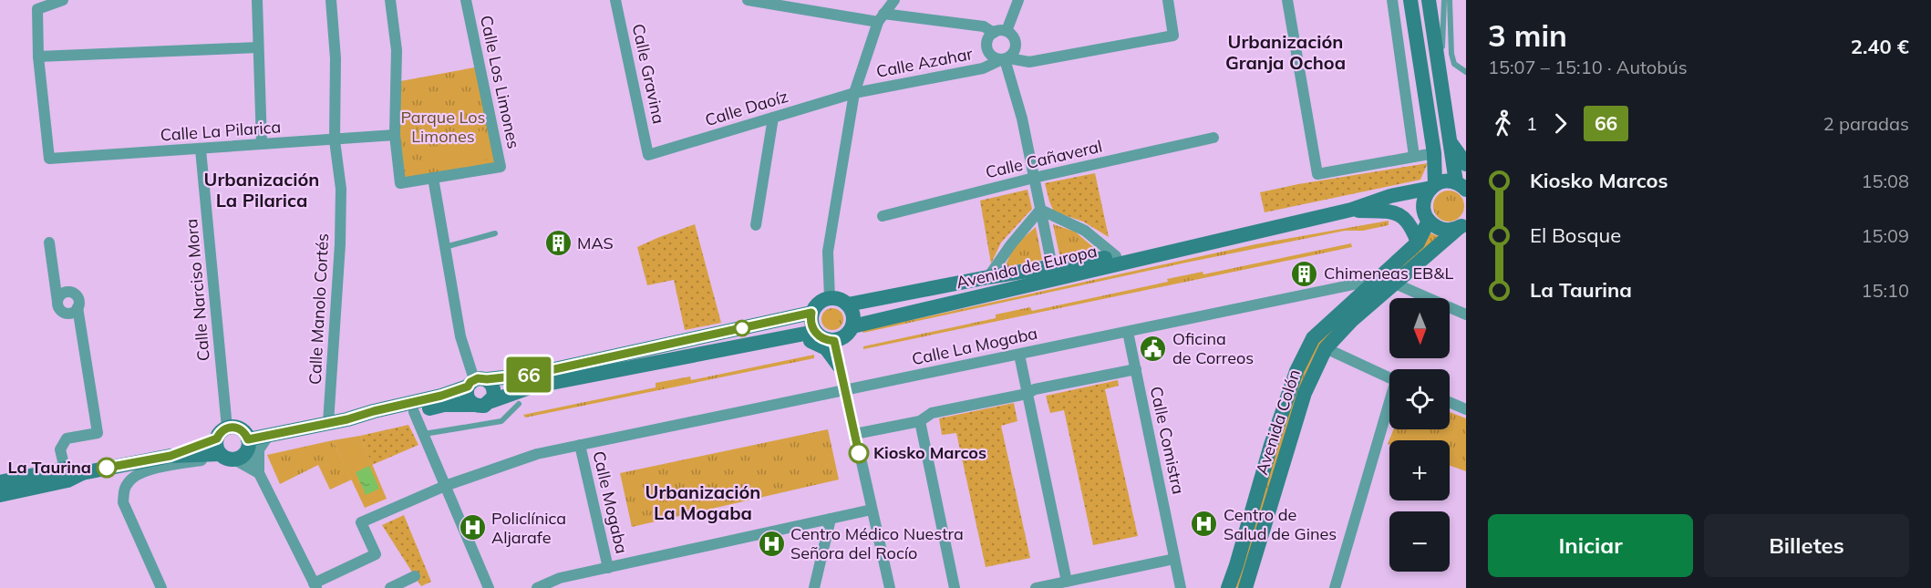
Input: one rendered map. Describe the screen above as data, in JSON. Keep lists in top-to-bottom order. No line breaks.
{"streets":{"main road":["Avenida de Europa","Avenida Colón"],"street":["Calle Azahar","Calle Gravina","Calle Los Limones","Calle Daoíz","Calle La Pilarica","Calle Cañaveral","Calle Narciso Mora","Calle Manolo Cortés","Calle La Mogaba","Calle Comistra","Calle Mogaba"]},"crossings":[["Calle Azahar","Calle Daoíz"],["Calle Gravina","Calle Daoíz"],["Calle Los Limones","Calle La Pilarica"],["Calle La Pilarica","Calle Narciso Mora"],["Calle La Pilarica","Calle Manolo Cortés"],["Avenida de Europa","Avenida Colón"],["Calle La Mogaba","Avenida Colón"],["Calle La Mogaba","Calle Comistra"],["Calle La Mogaba","Calle Mogaba"]],"districts":["Urbanización Granja Ochoa","Urbanización La Pilarica","Urbanización La Mogaba"],"parks":["Parque Los Limones"],"places":{"building":["MAS","Chimeneas EB&L"],"public building":["Oficina de Correos"],"other":["Kiosko Marcos","La Taurina"],"hospital":["Centro de Salud de Gines","Policlínica Aljarafe","Centro Médico Nuestra Señora del Rocío"]},"lines":["bus line 66"],"north":"bottom","page":{"on_map":"66","heading":["3 min","15:07 – 15:10 · Autobús","2.40 €"],"legs":["1","66","2 paradas"],"list":[{"name":"Kiosko Marcos","value":"15:08"},{"name":"El Bosque","value":"15:09"},{"name":"La Taurina","value":"15:10"}],"map_buttons":["+","−"],"buttons":["Iniciar","Billetes"]}}
